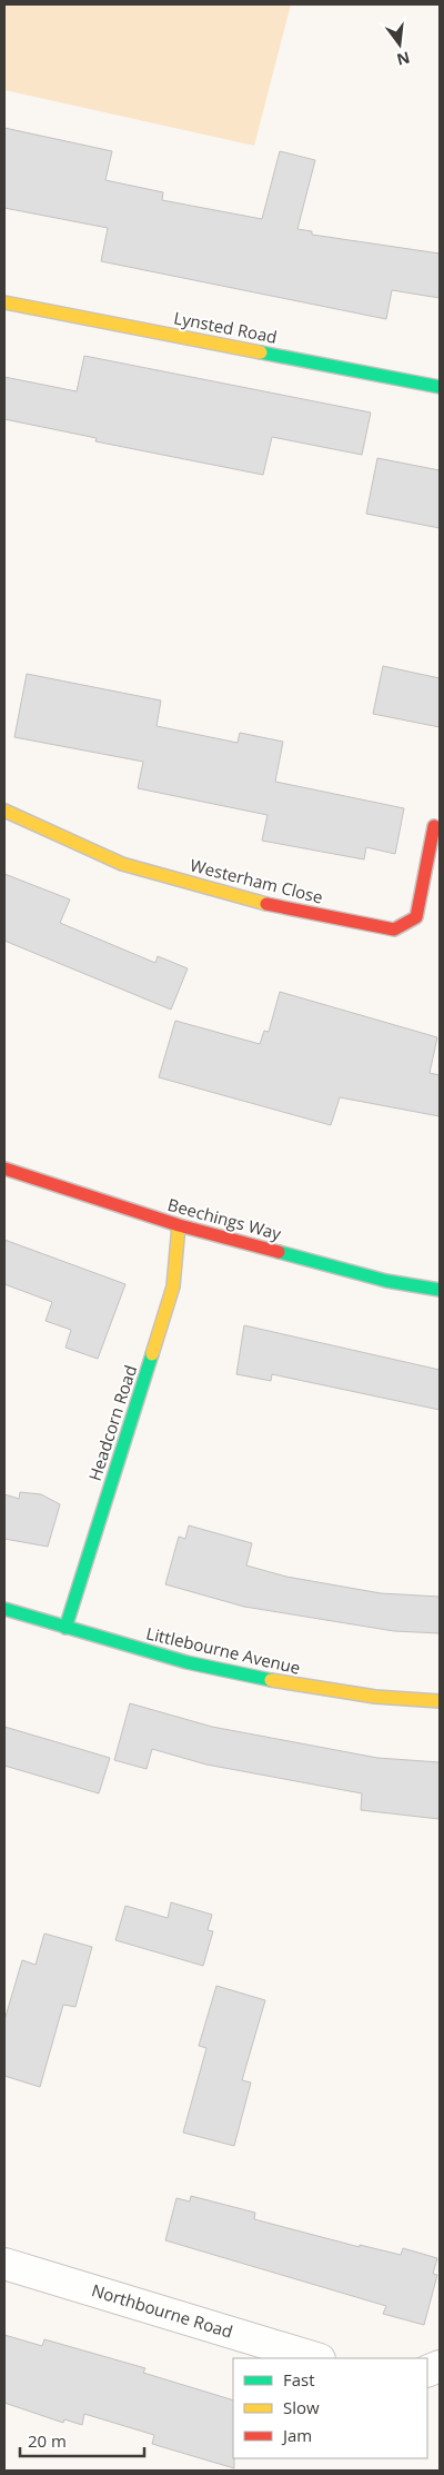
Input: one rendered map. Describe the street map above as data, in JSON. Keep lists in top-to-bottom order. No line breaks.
{"streets":{"street":["Lynsted Road","Westerham Close","Beechings Way","Headcorn Road","Littlebourne Avenue","Northbourne Road"]},"crossings":[["Beechings Way","Headcorn Road"],["Headcorn Road","Littlebourne Avenue"]],"legend":["Fast","Slow","Jam"],"scale_bar":"20 m","north":"bottom"}
